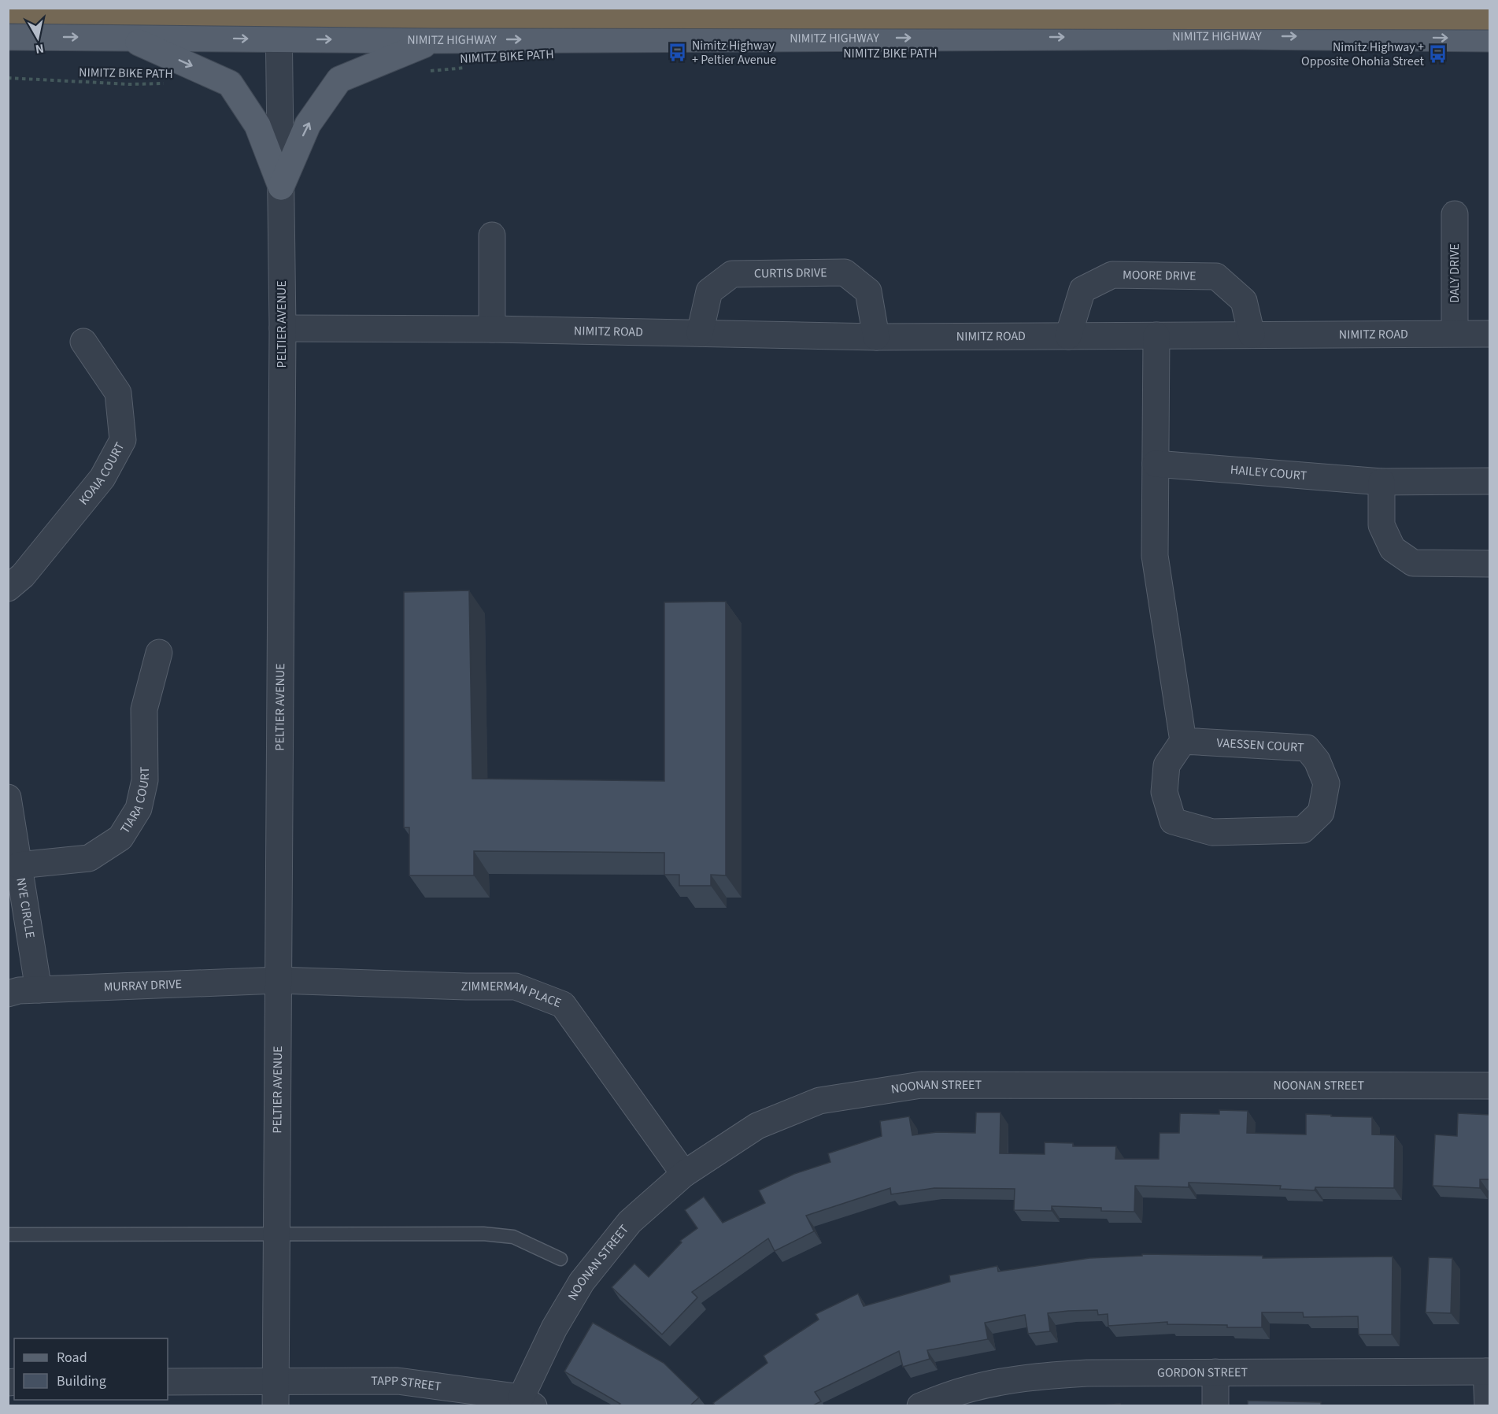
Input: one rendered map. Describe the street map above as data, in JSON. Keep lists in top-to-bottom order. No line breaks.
{"streets":{"main road":["NIMITZ HIGHWAY"],"street":["CURTIS DRIVE","DALY DRIVE","MOORE DRIVE","PELTIER AVENUE","NIMITZ ROAD","KOAIA COURT","HAILEY COURT","VAESSEN COURT","TIARA COURT","NYE CIRCLE","MURRAY DRIVE","ZIMMERMAN PLACE","NOONAN STREET","GORDON STREET","TAPP STREET"],"path":["NIMITZ BIKE PATH"]},"crossings":[["NIMITZ HIGHWAY","PELTIER AVENUE"],["CURTIS DRIVE","NIMITZ ROAD"],["DALY DRIVE","NIMITZ ROAD"],["MOORE DRIVE","NIMITZ ROAD"],["PELTIER AVENUE","NIMITZ ROAD"],["PELTIER AVENUE","MURRAY DRIVE"],["PELTIER AVENUE","ZIMMERMAN PLACE"],["PELTIER AVENUE","TAPP STREET"],["TIARA COURT","NYE CIRCLE"],["NYE CIRCLE","MURRAY DRIVE"],["MURRAY DRIVE","ZIMMERMAN PLACE"],["ZIMMERMAN PLACE","NOONAN STREET"],["NOONAN STREET","TAPP STREET"]],"one_way":["NIMITZ HIGHWAY"],"places":{"bus stop":["Nimitz Highway + Peltier Avenue","Nimitz Highway + Opposite Ohohia Street"]},"legend":["Road","Building"],"north":"bottom"}
